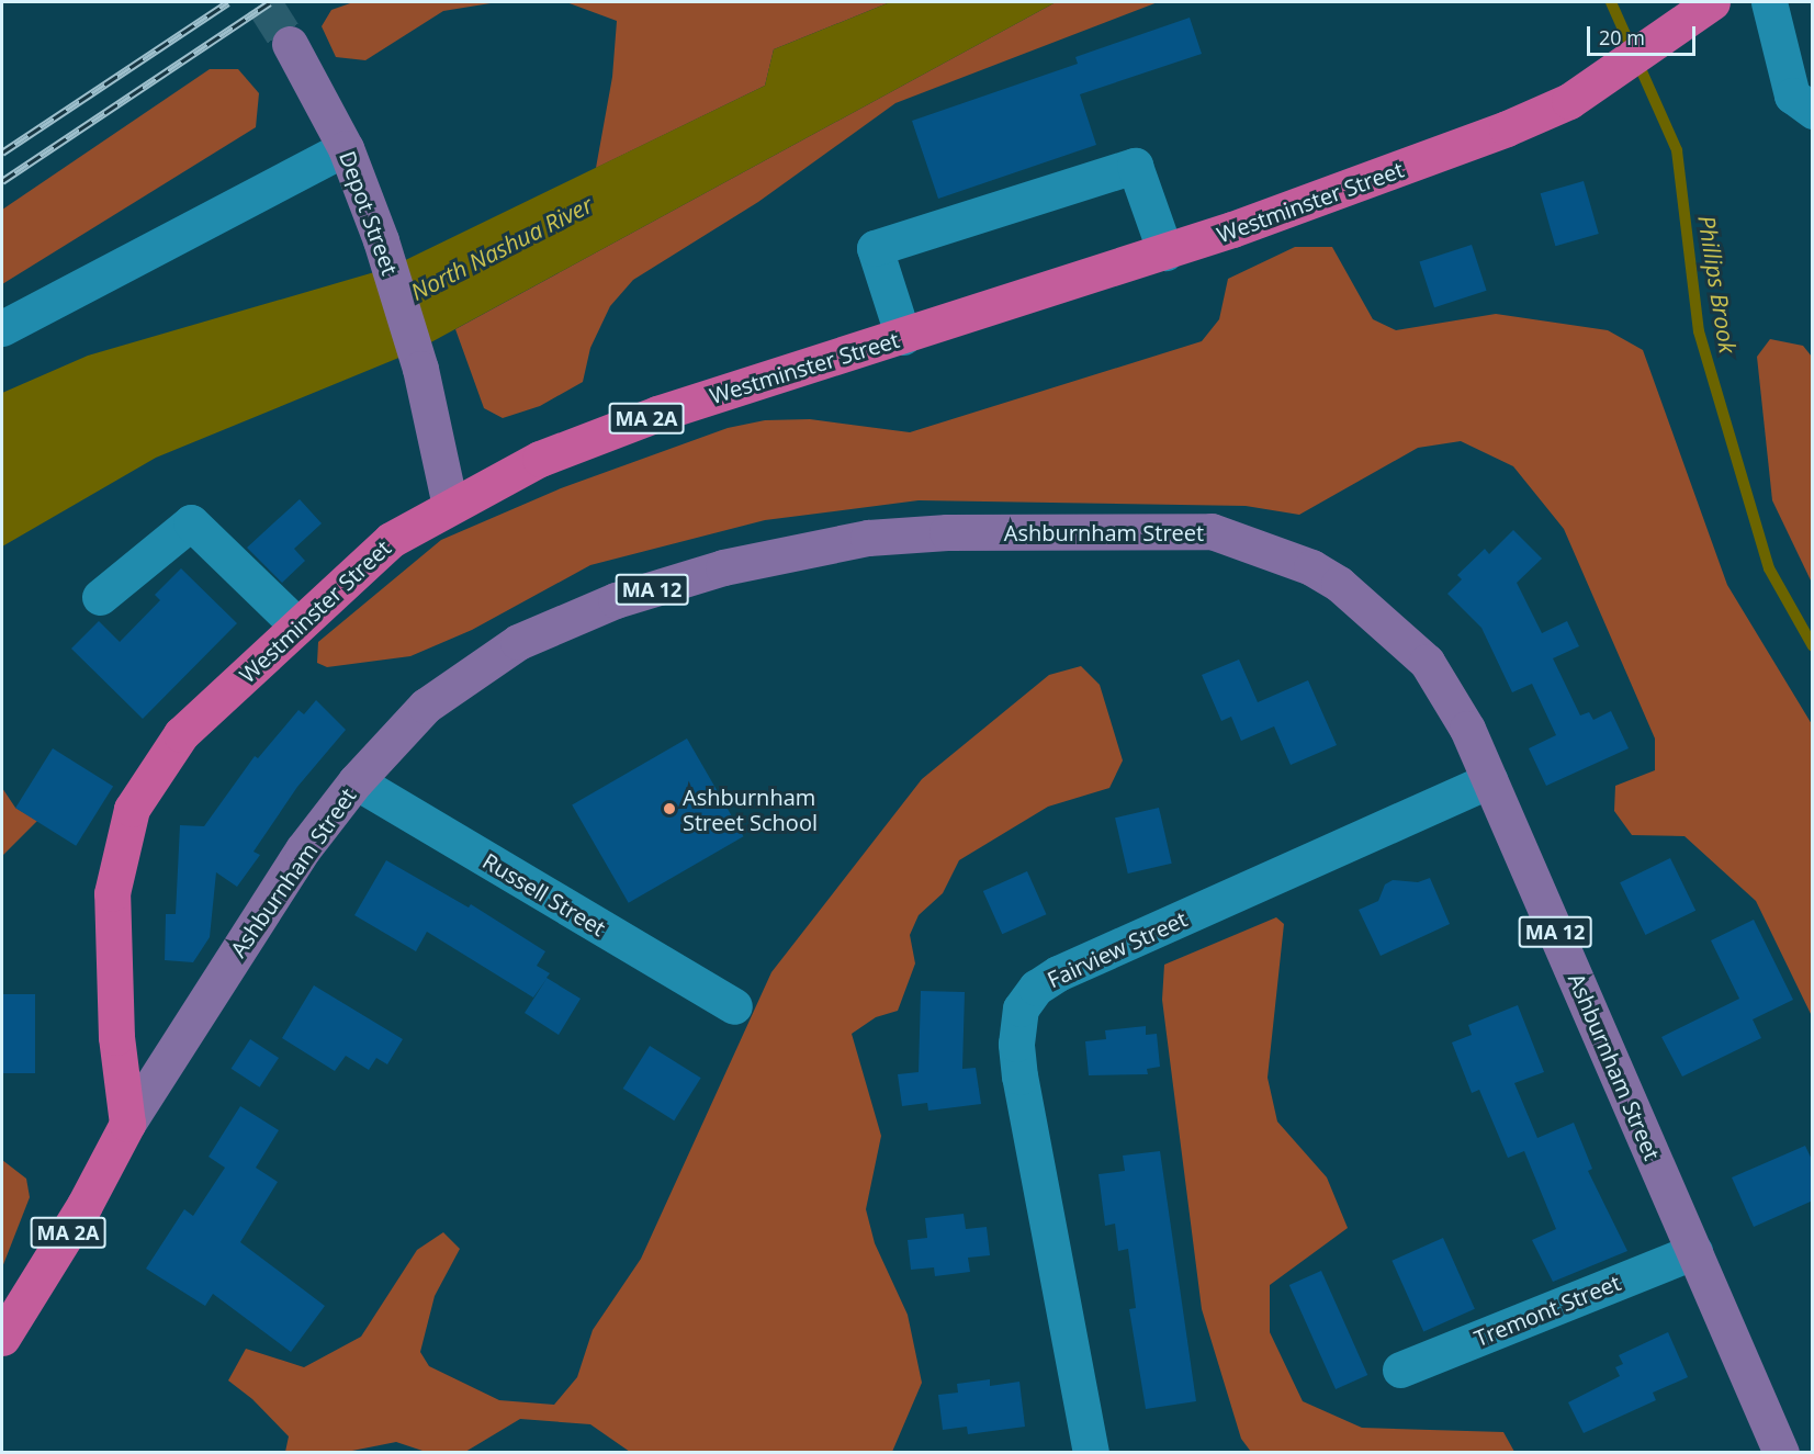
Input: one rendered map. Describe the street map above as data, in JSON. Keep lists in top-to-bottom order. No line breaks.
{"streets":{"highway":["Westminster Street","MA 2A"],"main road":["Depot Street","Ashburnham Street","MA 12"],"street":["Russell Street","Fairview Street","Tremont Street"]},"crossings":[["Westminster Street","Depot Street"],["Westminster Street","MA 2A"],["Westminster Street","Ashburnham Street"],["MA 2A","Ashburnham Street"],["Ashburnham Street","Russell Street"],["Ashburnham Street","Fairview Street"],["Ashburnham Street","Tremont Street"]],"water":["North Nashua River","Phillips Brook"],"places":["Ashburnham Street School"],"scale_bar":"20 m"}
